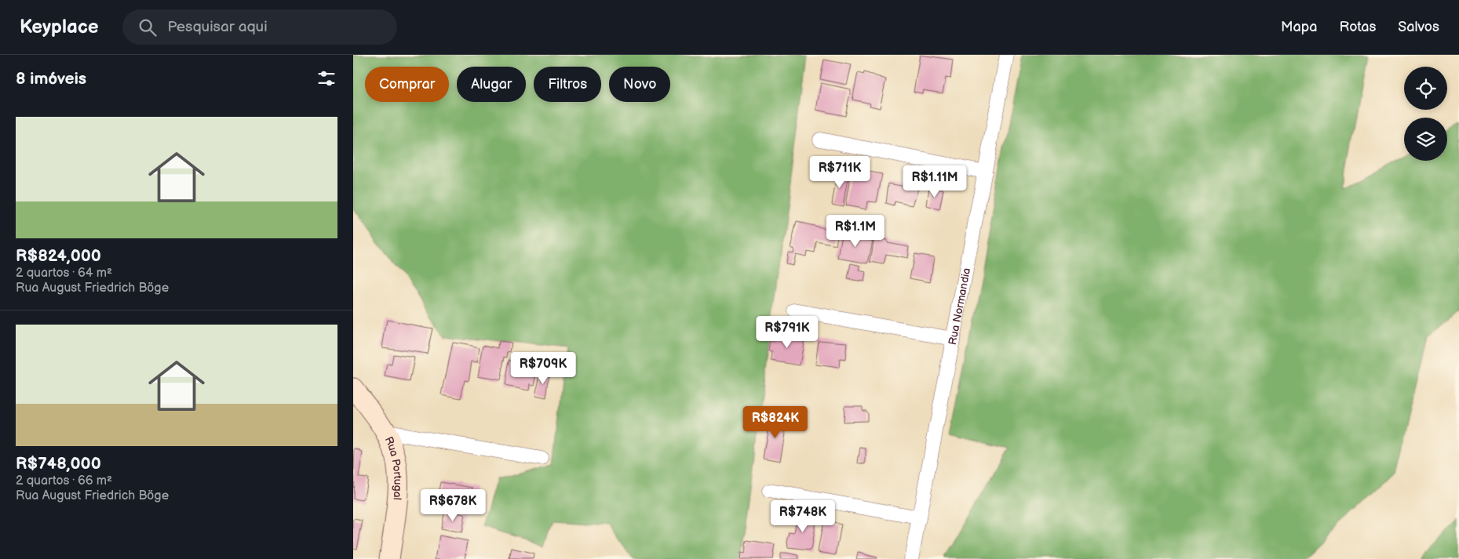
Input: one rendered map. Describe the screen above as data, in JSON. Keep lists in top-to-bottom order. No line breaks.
{"streets":{"street":["Rua Normandia","Rua Portugal"]},"page":{"header":"Keyplace","search":"Pesquisar aqui","nav":["Mapa","Rotas","Salvos"],"heading":"8 imóveis","chip":["Comprar","Alugar","Filtros","Novo"],"list":[{"name":"R$824,000","note":"2 quartos · 64 m² · Rua August Friedrich Böge"},{"name":"R$748,000","note":"2 quartos · 66 m² · Rua August Friedrich Böge"}],"price":["R$711K","R$1.11M","R$1.1M","R$791K","R$709K","R$824K","R$678K","R$748K"]}}
